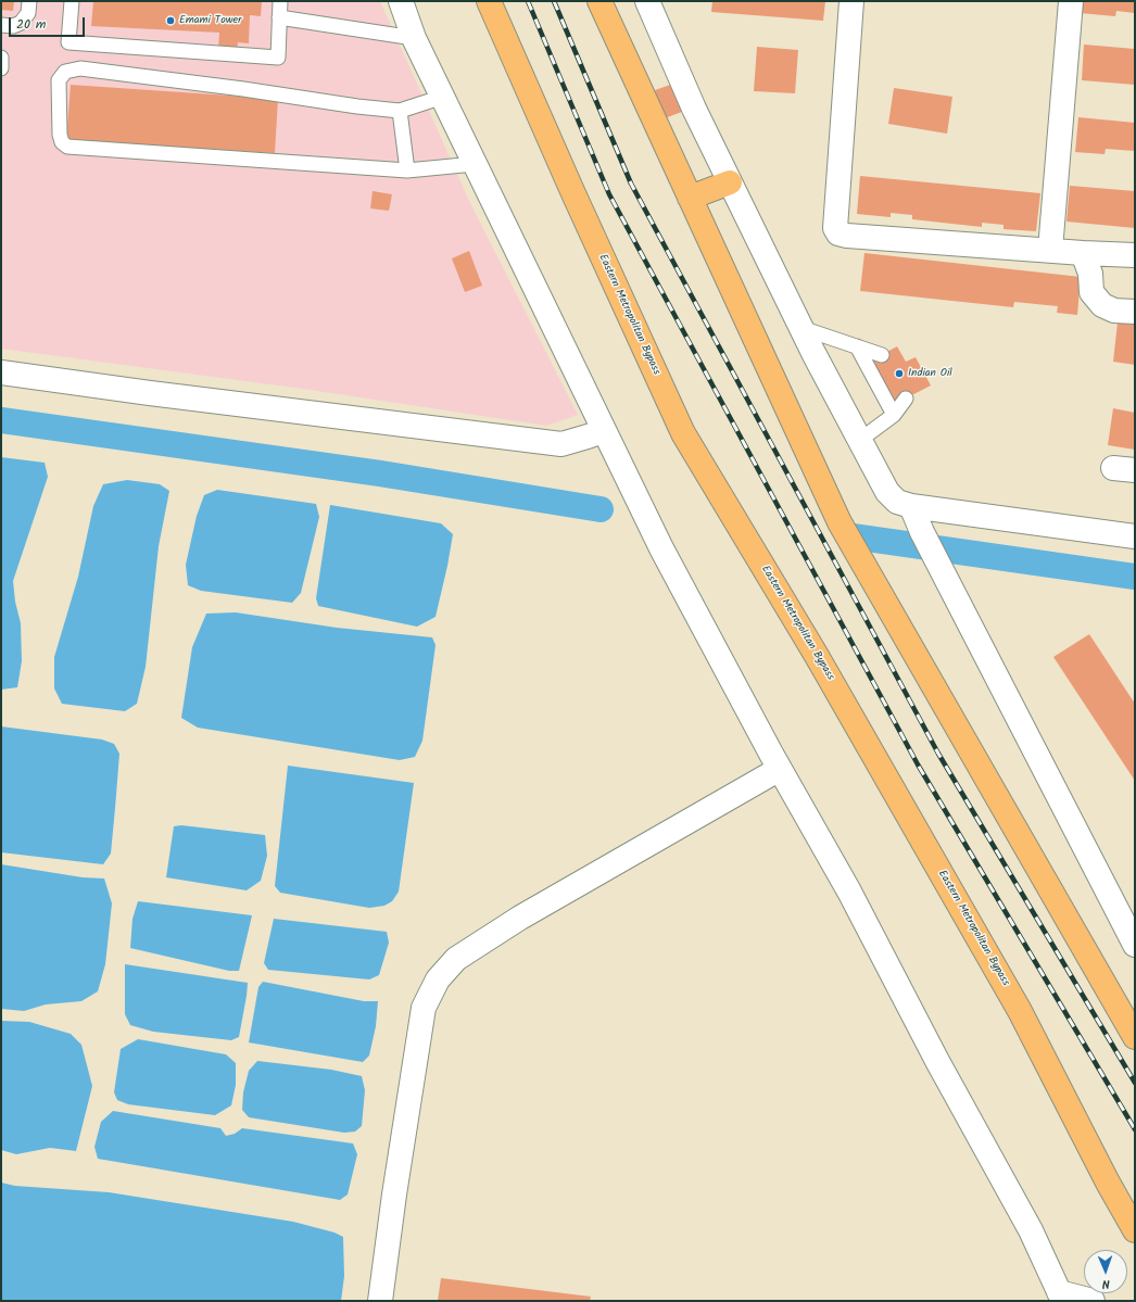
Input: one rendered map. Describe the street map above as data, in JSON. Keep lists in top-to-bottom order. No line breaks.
{"streets":{"main road":["Eastern Metropolitan Bypass"]},"places":["Emami Tower","Indian Oil"],"scale_bar":"20 m","north":"bottom"}
